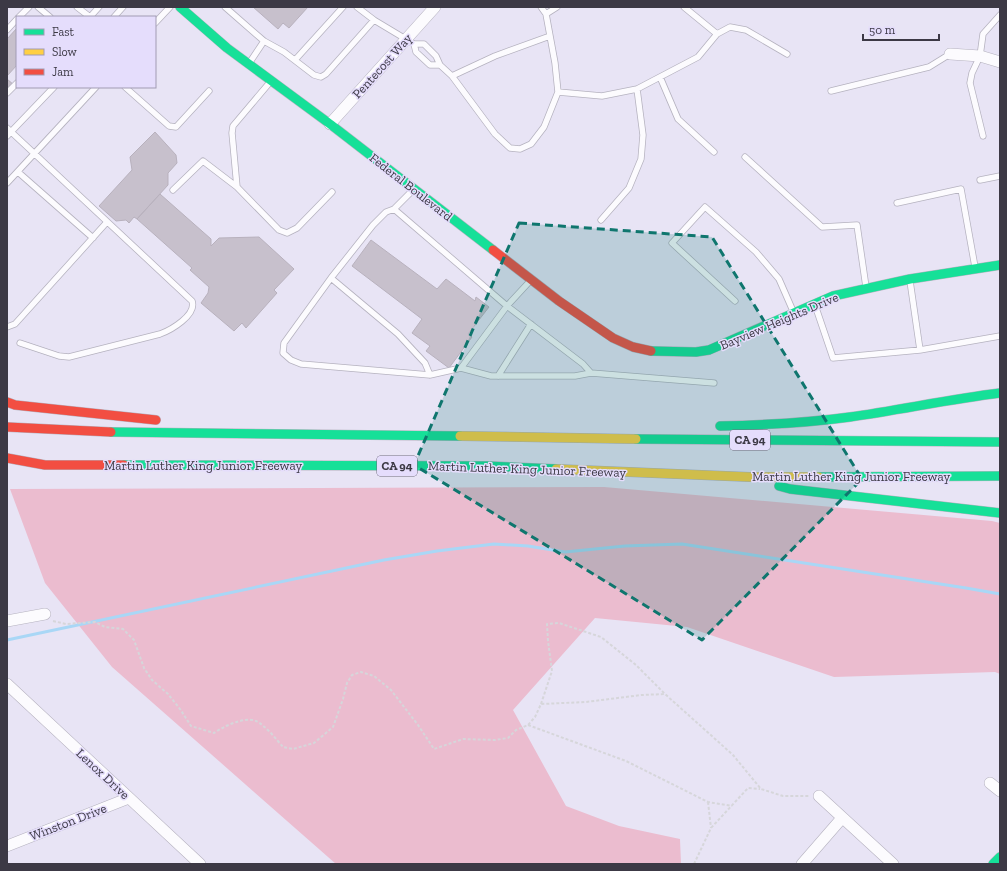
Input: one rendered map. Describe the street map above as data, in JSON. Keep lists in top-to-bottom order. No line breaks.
{"streets":{"main road":["Federal Boulevard","Bayview Heights Drive","CA 94","Martin Luther King Junior Freeway"],"street":["Pentecost Way","Lenox Drive","Winston Drive"]},"crossings":[["Pentecost Way","Federal Boulevard"],["Federal Boulevard","Bayview Heights Drive"],["Lenox Drive","Winston Drive"]],"legend":["Fast","Slow","Jam"],"scale_bar":"50 m"}
